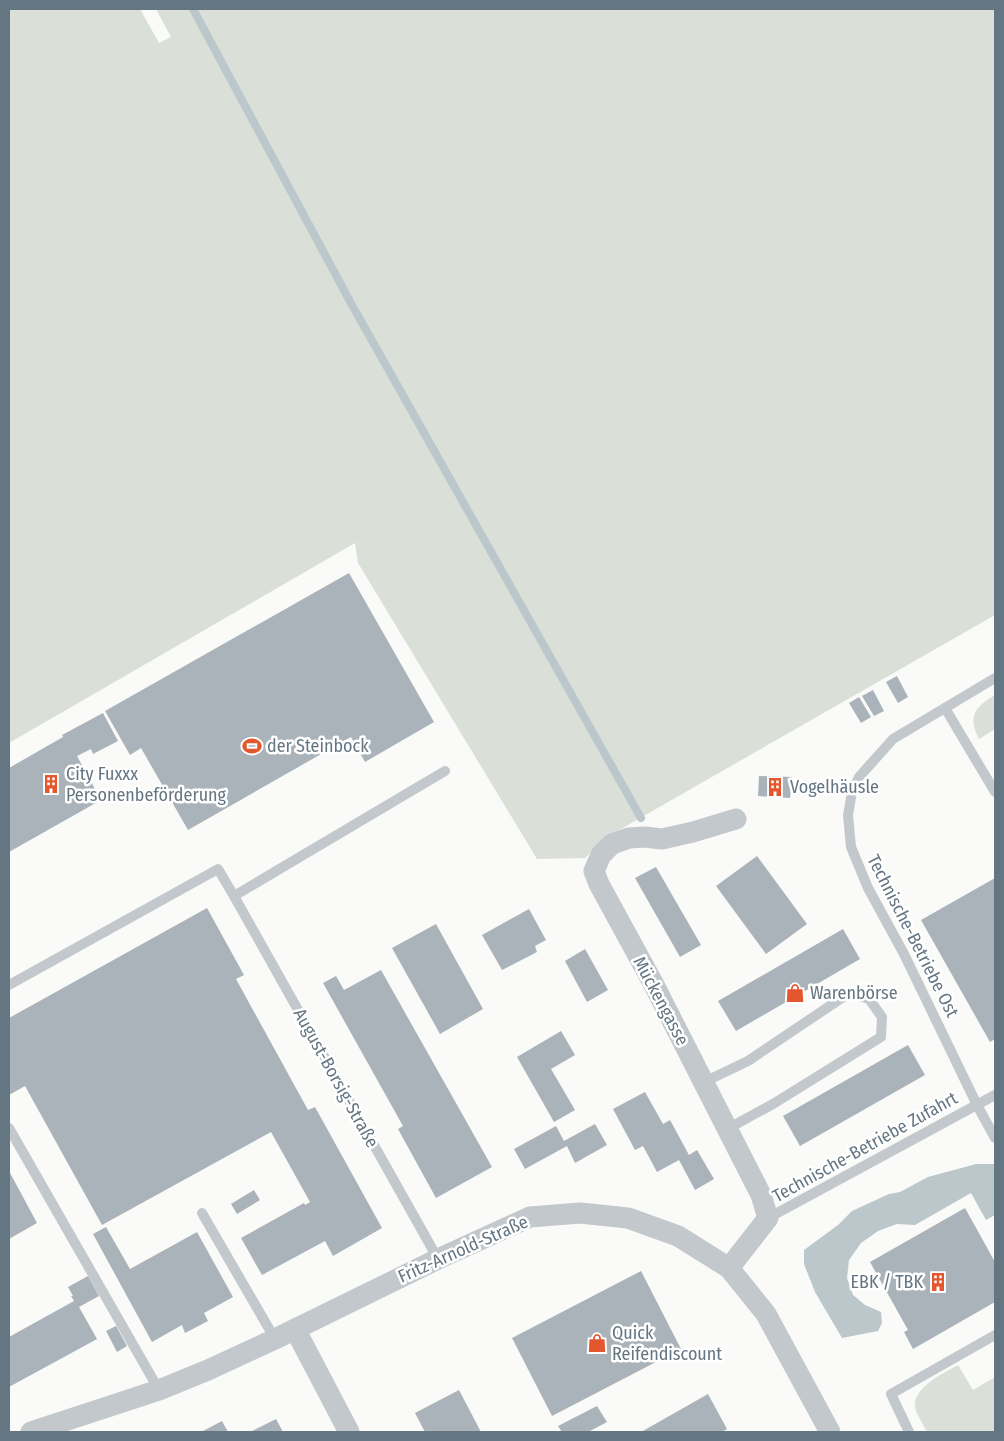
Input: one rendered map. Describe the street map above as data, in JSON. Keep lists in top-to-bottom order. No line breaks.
{"streets":{"street":["Mückengasse","Fritz-Arnold-Straße"],"lane":["Technische-Betriebe Ost","August-Borsig-Straße","Technische-Betriebe Zufahrt"]},"crossings":[["Technische-Betriebe Ost","Technische-Betriebe Zufahrt"],["Mückengasse","Technische-Betriebe Zufahrt"],["August-Borsig-Straße","Fritz-Arnold-Straße"]],"places":{"sports":["der Steinbock"],"building":["City Fuxxx Personenbeförderung","Vogelhäusle","EBK / TBK"],"shop":["Warenbörse","Quick Reifendiscount"]}}
